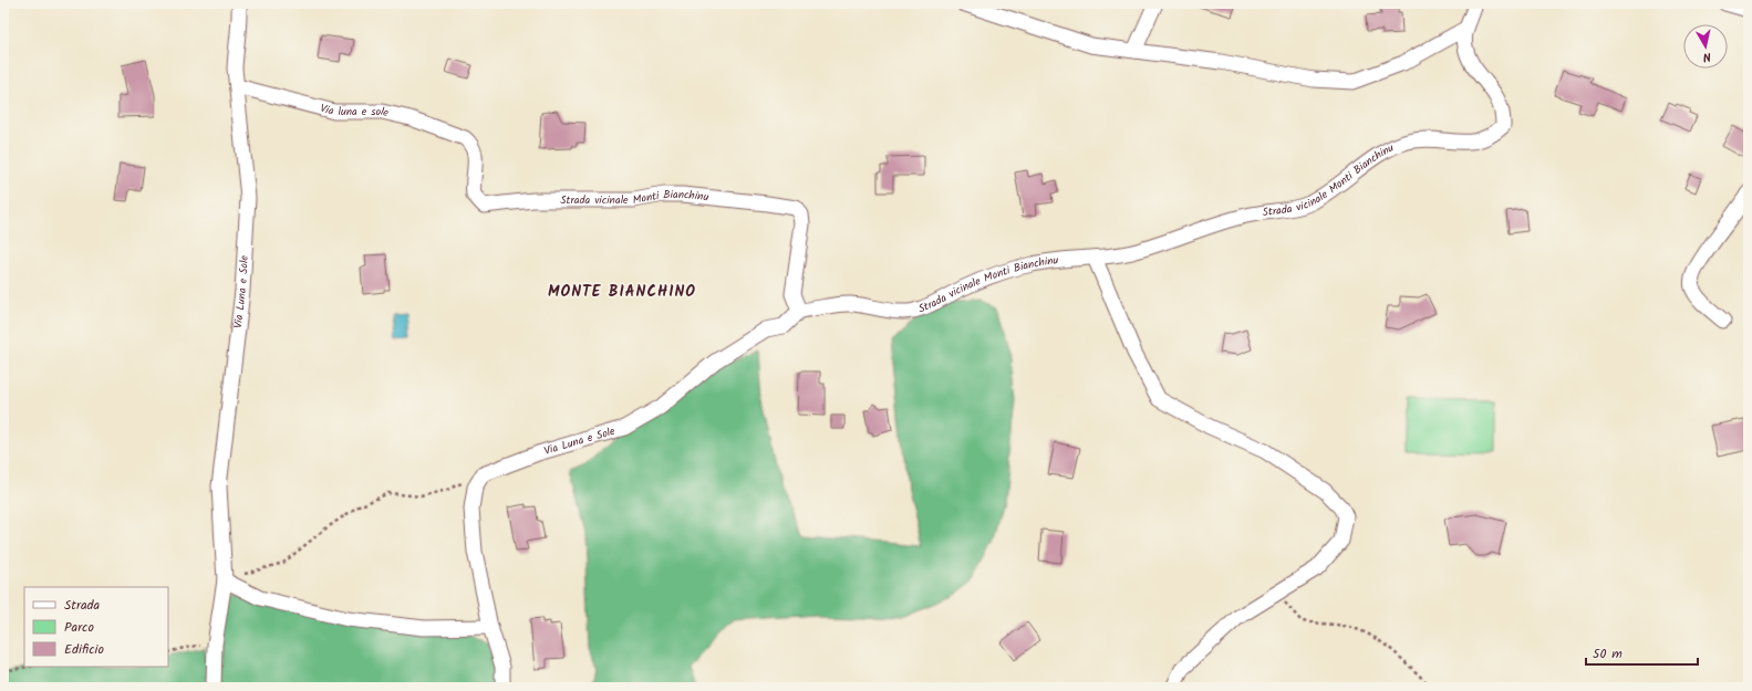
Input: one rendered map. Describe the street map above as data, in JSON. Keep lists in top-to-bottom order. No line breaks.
{"streets":{"street":["Via luna e sole","Strada vicinale Monti Bianchinu","Via Luna e Sole"]},"crossings":[["Via luna e sole","Strada vicinale Monti Bianchinu"],["Via luna e sole","Via Luna e Sole"],["Strada vicinale Monti Bianchinu","Via Luna e Sole"]],"districts":["MONTE BIANCHINO"],"legend":["Strada","Parco","Edificio"],"scale_bar":"50 m","north":"bottom"}
